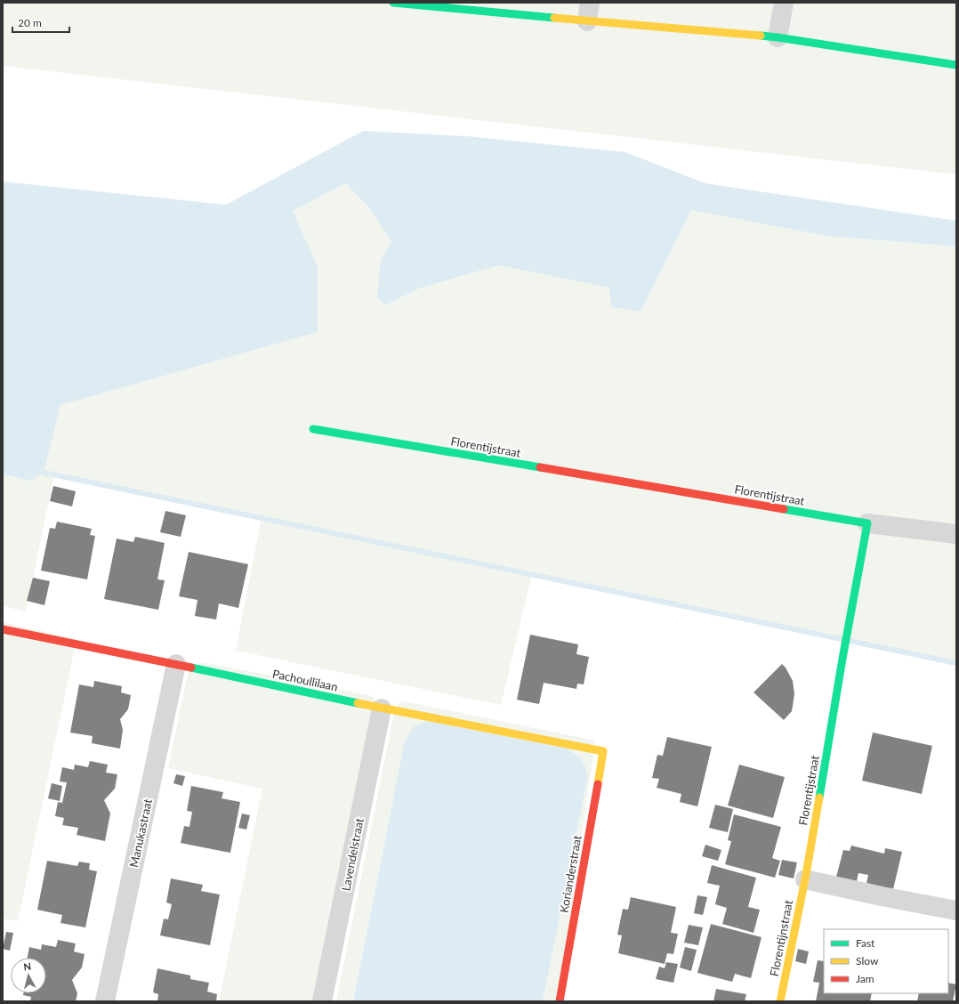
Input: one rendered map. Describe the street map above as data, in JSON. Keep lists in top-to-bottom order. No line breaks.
{"streets":{"street":["Florentijstraat","Pachoullilaan","Manukastraat","Lavendelstraat","Korianderstraat","Florentijnstraat"]},"crossings":[["Florentijstraat","Florentijnstraat"],["Pachoullilaan","Manukastraat"],["Pachoullilaan","Lavendelstraat"],["Pachoullilaan","Korianderstraat"]],"legend":["Fast","Slow","Jam"],"scale_bar":"20 m","north":"top"}
